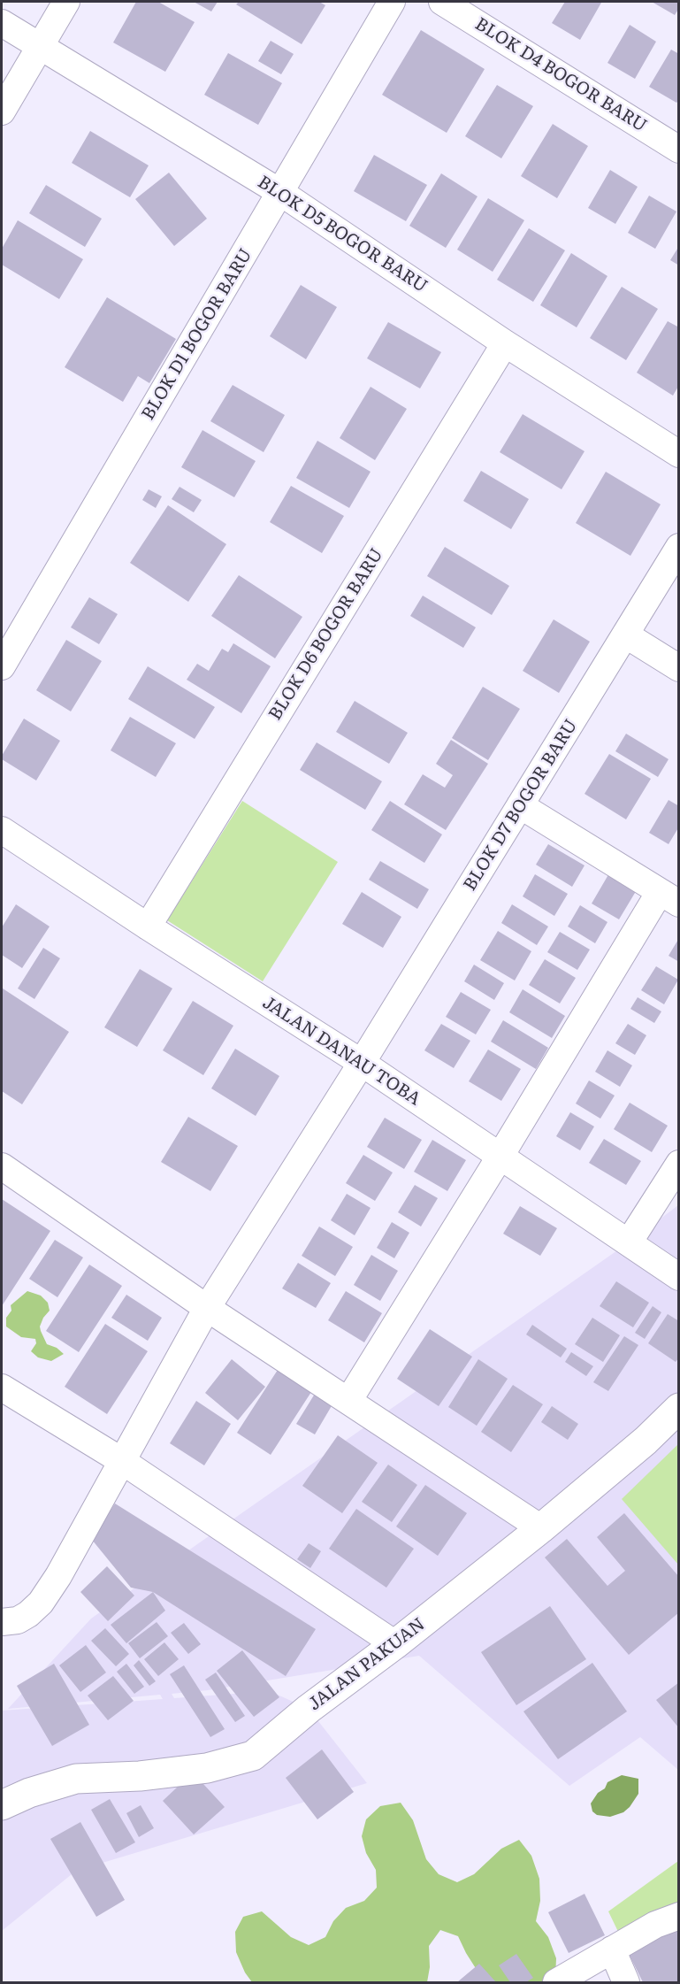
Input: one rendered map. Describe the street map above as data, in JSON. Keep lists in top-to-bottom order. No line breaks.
{"streets":{"street":["BLOK D4 BOGOR BARU","BLOK D5 BOGOR BARU","BLOK D1 BOGOR BARU","BLOK D6 BOGOR BARU","BLOK D7 BOGOR BARU","JALAN DANAU TOBA","JALAN PAKUAN"]},"crossings":[["BLOK D5 BOGOR BARU","BLOK D1 BOGOR BARU"],["BLOK D5 BOGOR BARU","BLOK D6 BOGOR BARU"],["BLOK D6 BOGOR BARU","JALAN DANAU TOBA"],["BLOK D7 BOGOR BARU","JALAN DANAU TOBA"]]}
